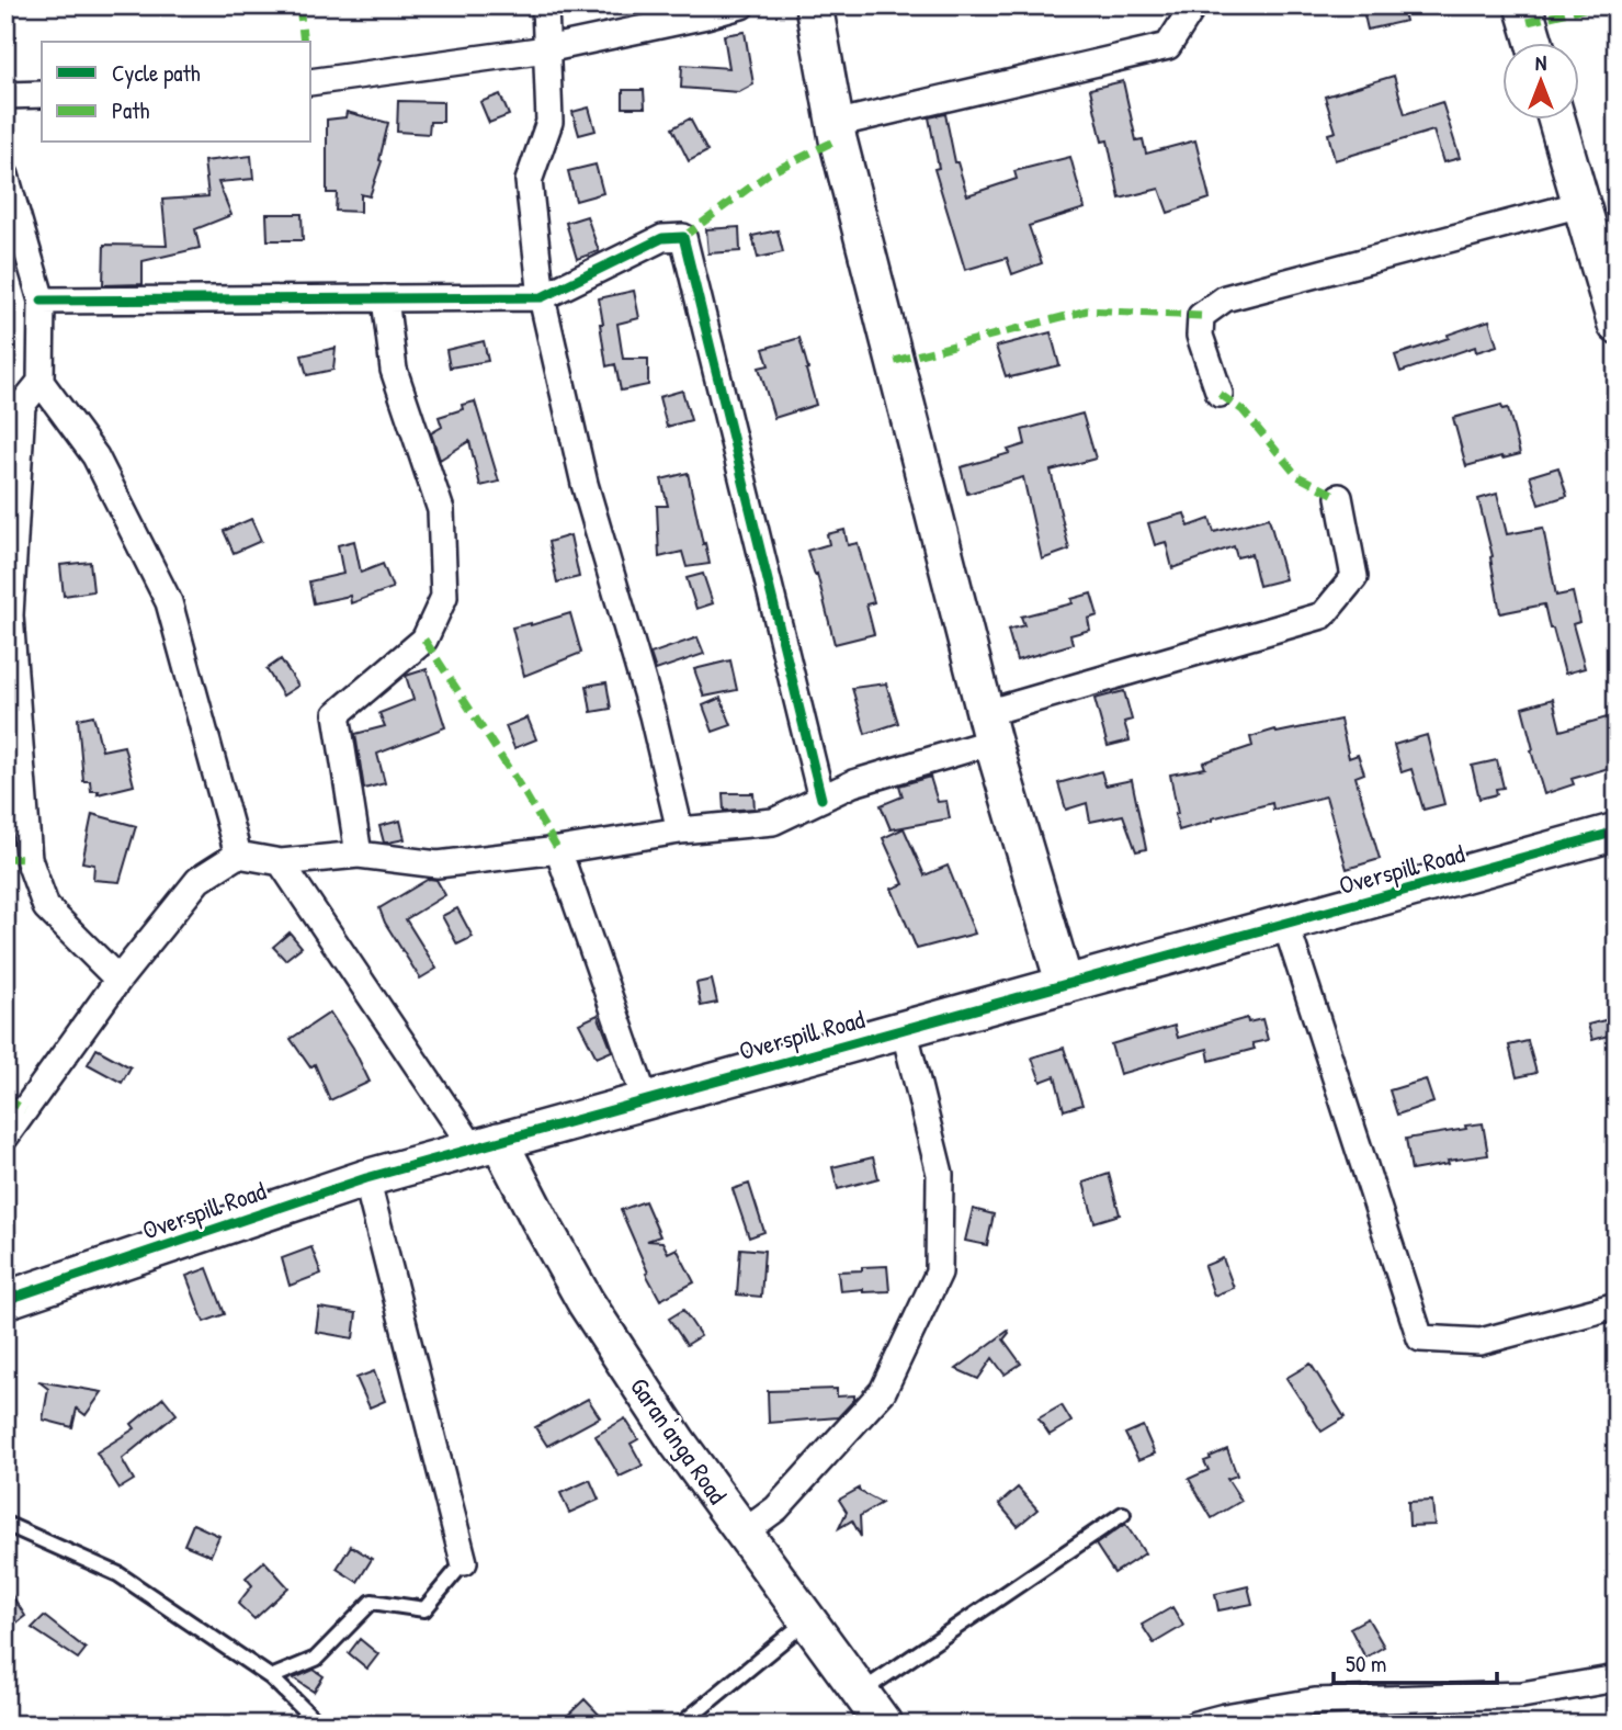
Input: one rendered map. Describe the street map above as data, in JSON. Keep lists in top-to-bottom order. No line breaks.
{"streets":{"street":["Overspill Road","Garan'anga Road"]},"crossings":[["Overspill Road","Garan'anga Road"]],"legend":["Cycle path","Path"],"scale_bar":"50 m","north":"top"}
